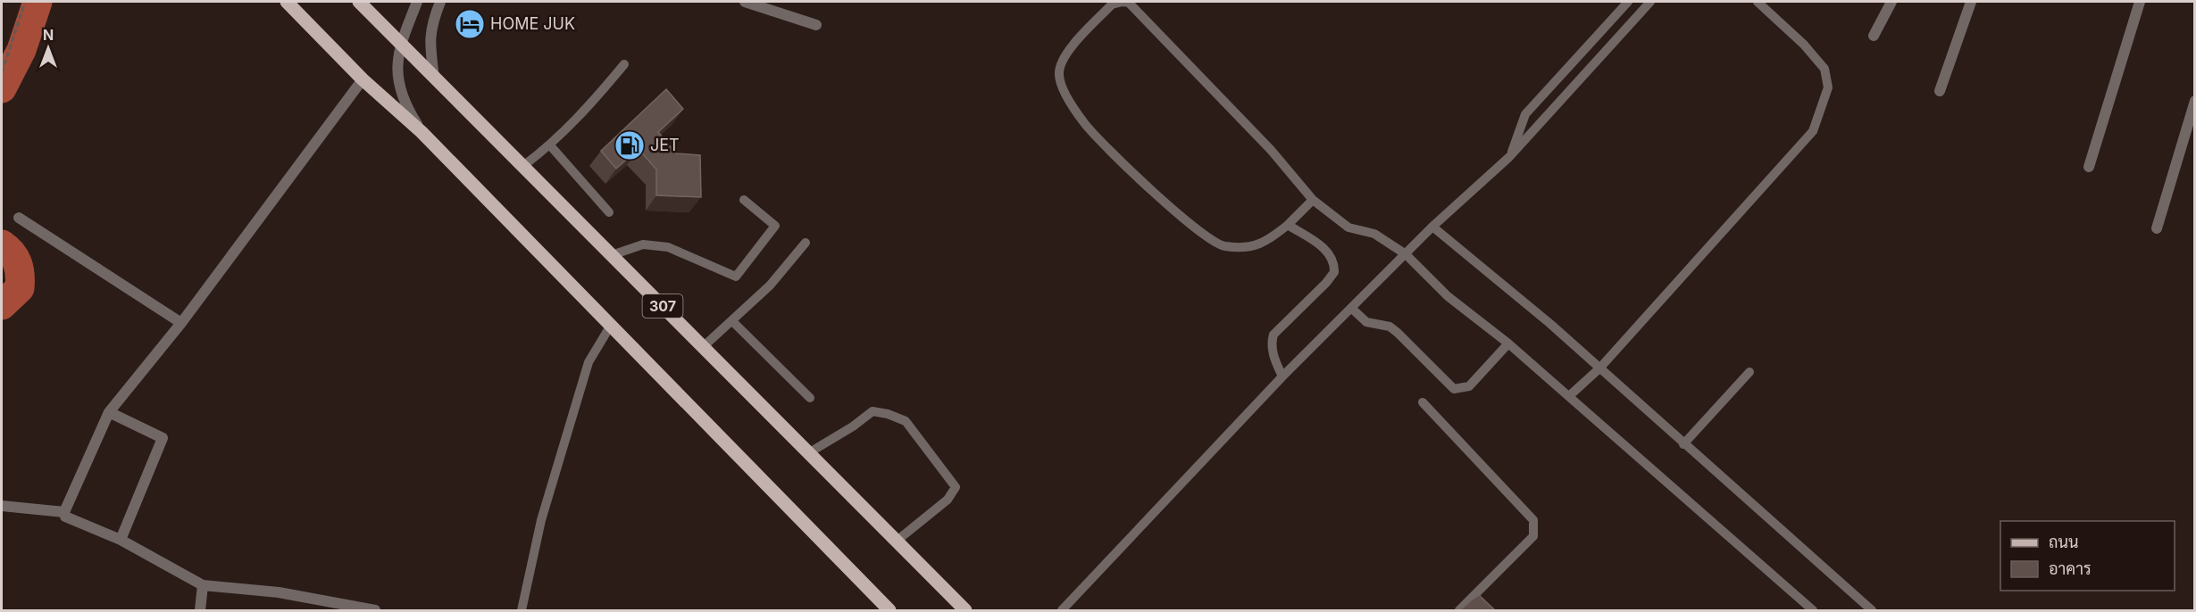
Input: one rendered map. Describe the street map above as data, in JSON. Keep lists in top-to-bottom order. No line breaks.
{"streets":{"main road":["307"]},"places":{"hotel":["HOME JUK"],"fuel station":["JET"]},"legend":["ถนน","อาคาร"],"north":"top"}
